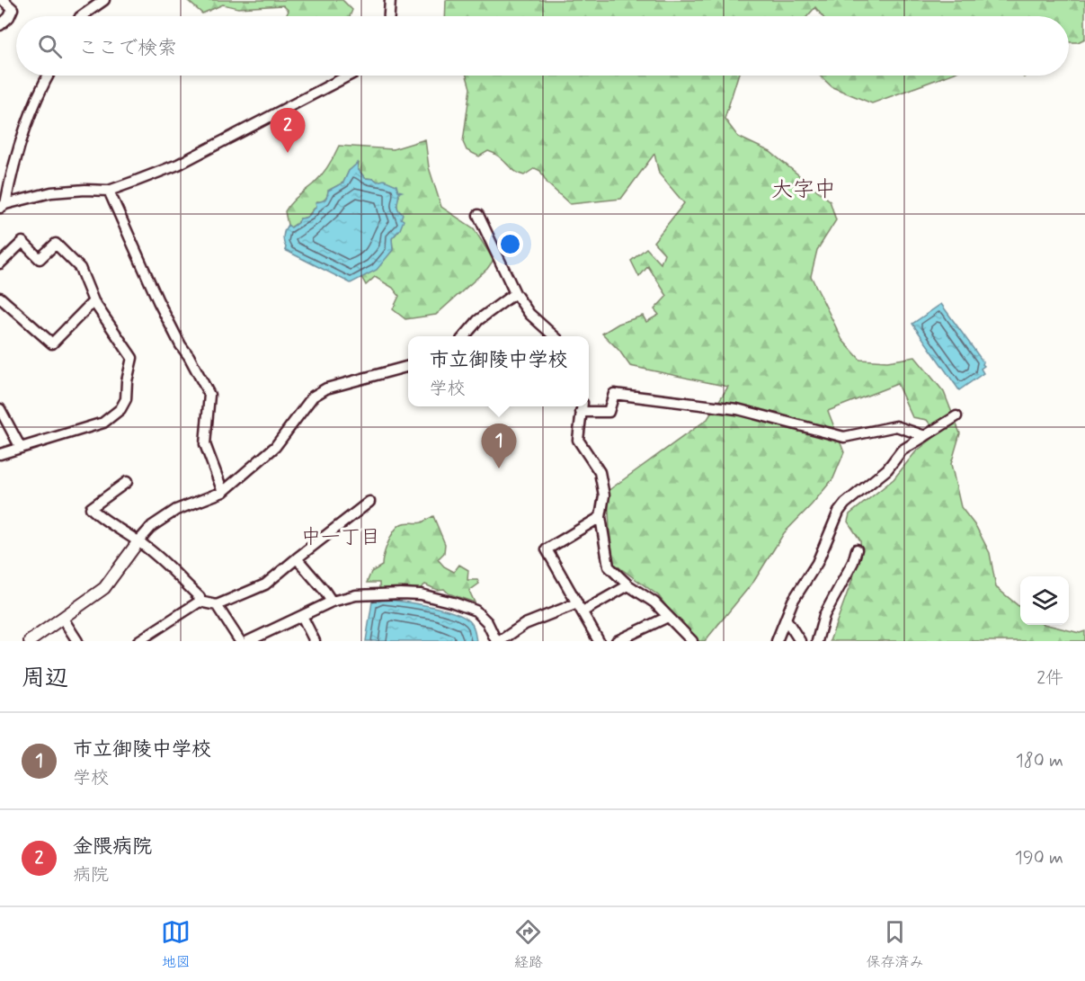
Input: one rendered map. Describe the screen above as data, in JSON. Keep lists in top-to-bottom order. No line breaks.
{"districts":["大字中","中一丁目"],"page":{"search":"ここで検索","pins":["2","1"],"popup":["市立御陵中学校","学校"],"heading":["周辺","2件"],"list":[{"mark":"1","name":"市立御陵中学校","note":"学校","value":"180 m"},{"mark":"2","name":"金隈病院","note":"病院","value":"190 m"}],"nav":["地図","経路","保存済み"]}}
